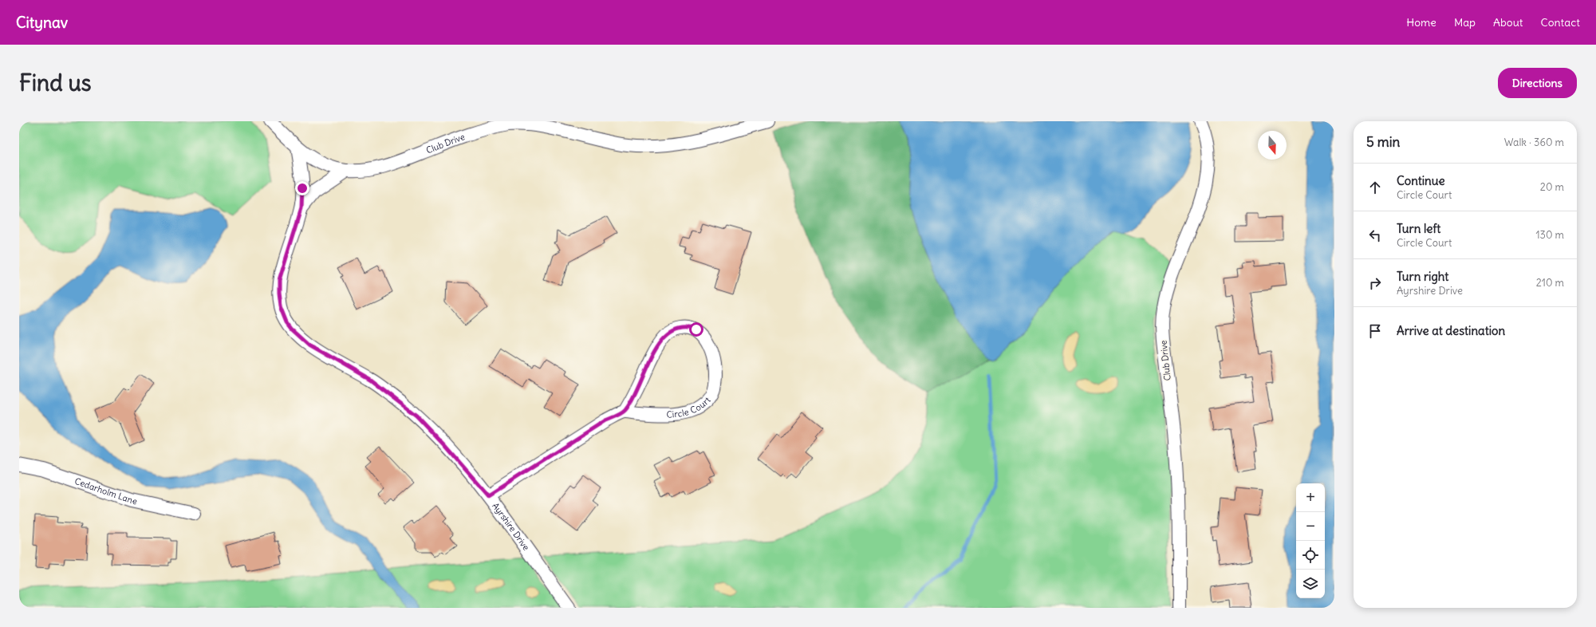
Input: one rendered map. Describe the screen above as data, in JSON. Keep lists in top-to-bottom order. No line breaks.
{"streets":{"street":["Club Drive","Circle Court","Cedarholm Lane","Ayrshire Drive"]},"crossings":[["Club Drive","Ayrshire Drive"],["Circle Court","Ayrshire Drive"]],"north":"bottom","page":{"header":"Citynav","nav":["Home","Map","About","Contact"],"buttons":"Directions","title":"Find us","heading":["5 min","Walk · 360 m"],"list":[["Continue","Circle Court","20 m"],["Turn left","Circle Court","130 m"],["Turn right","Ayrshire Drive","210 m"],"Arrive at destination"],"map_buttons":["+","−"]}}
